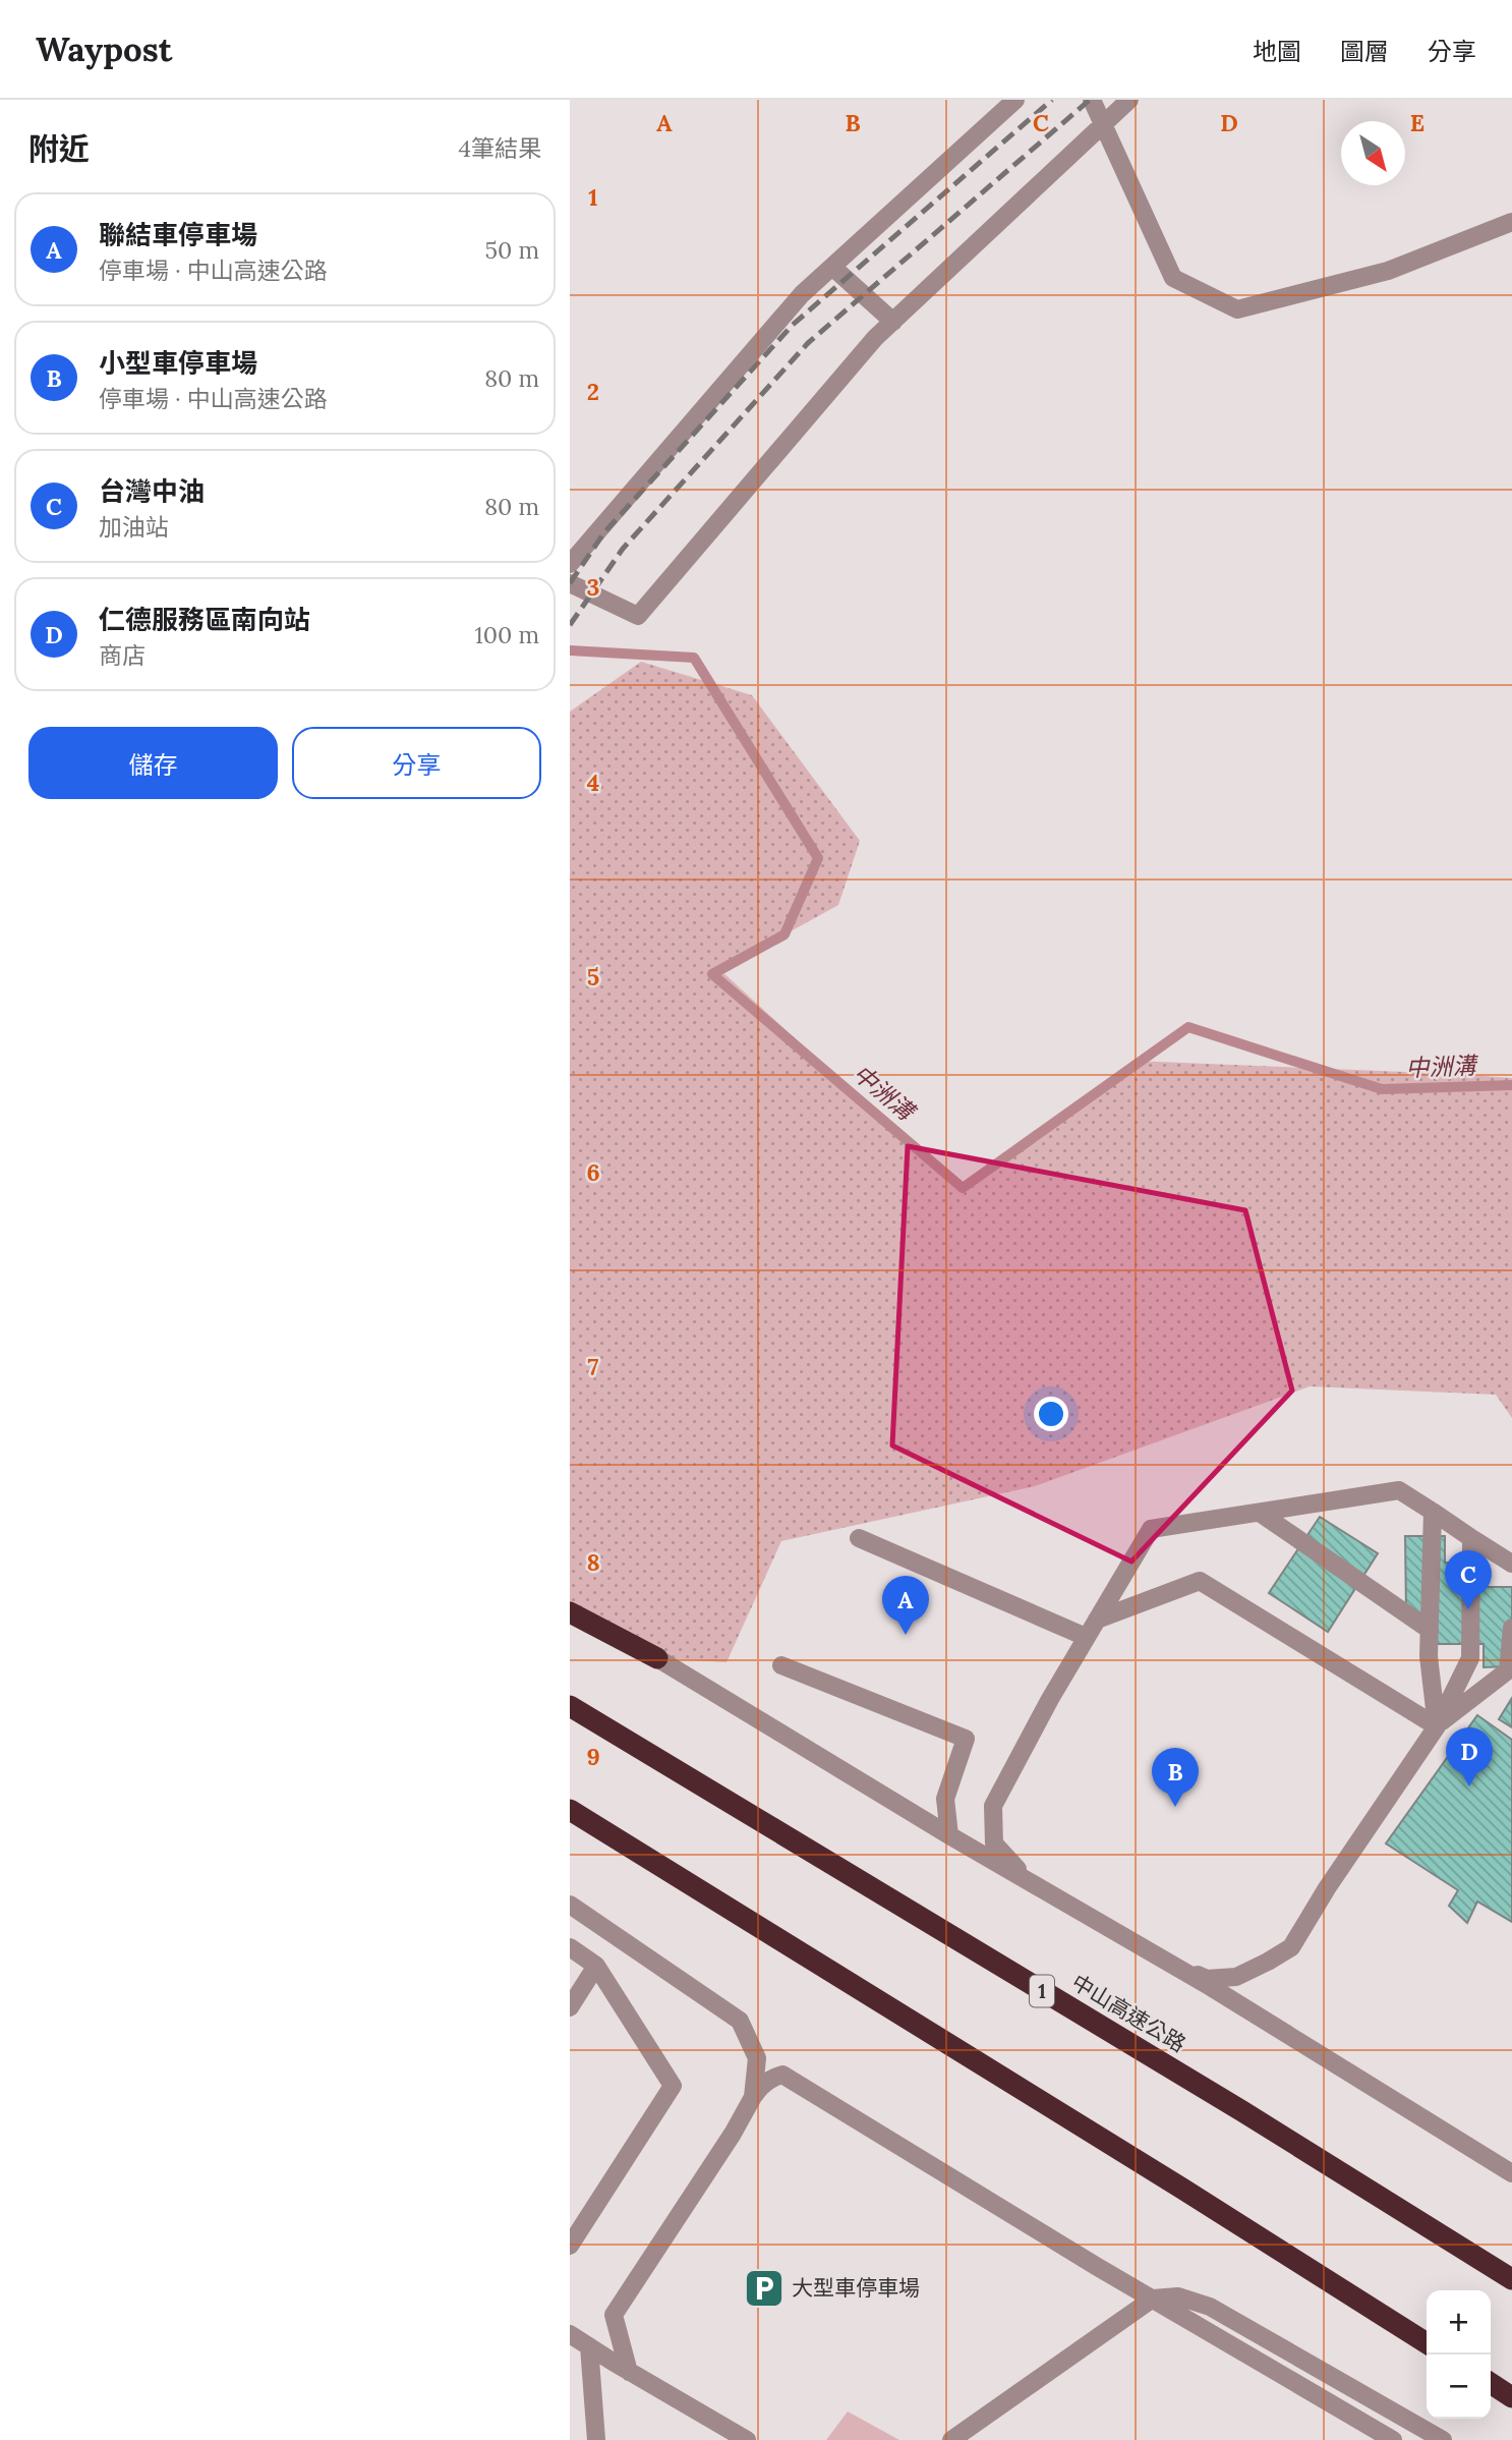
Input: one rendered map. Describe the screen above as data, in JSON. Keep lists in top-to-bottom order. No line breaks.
{"streets":{"highway":["1","中山高速公路"]},"water":["中洲溝"],"places":{"parking":["大型車停車場"]},"north":"bottom right","page":{"header":"Waypost","nav":["地圖","圖層","分享"],"heading":["附近","4筆結果"],"list":[{"mark":"A","name":"聯結車停車場","note":"停車場 · 中山高速公路","value":"50 m"},{"mark":"B","name":"小型車停車場","note":"停車場 · 中山高速公路","value":"80 m"},{"mark":"C","name":"台灣中油","note":"加油站","value":"80 m"},{"mark":"D","name":"仁德服務區南向站","note":"商店","value":"100 m"}],"buttons":["儲存","分享"],"pins":["C","A","D","B"],"map_buttons":["+","−"]},"grid":{"columns":["A","B","C","D","E"],"rows":["1","2","3","4","5","6","7","8","9"]}}
